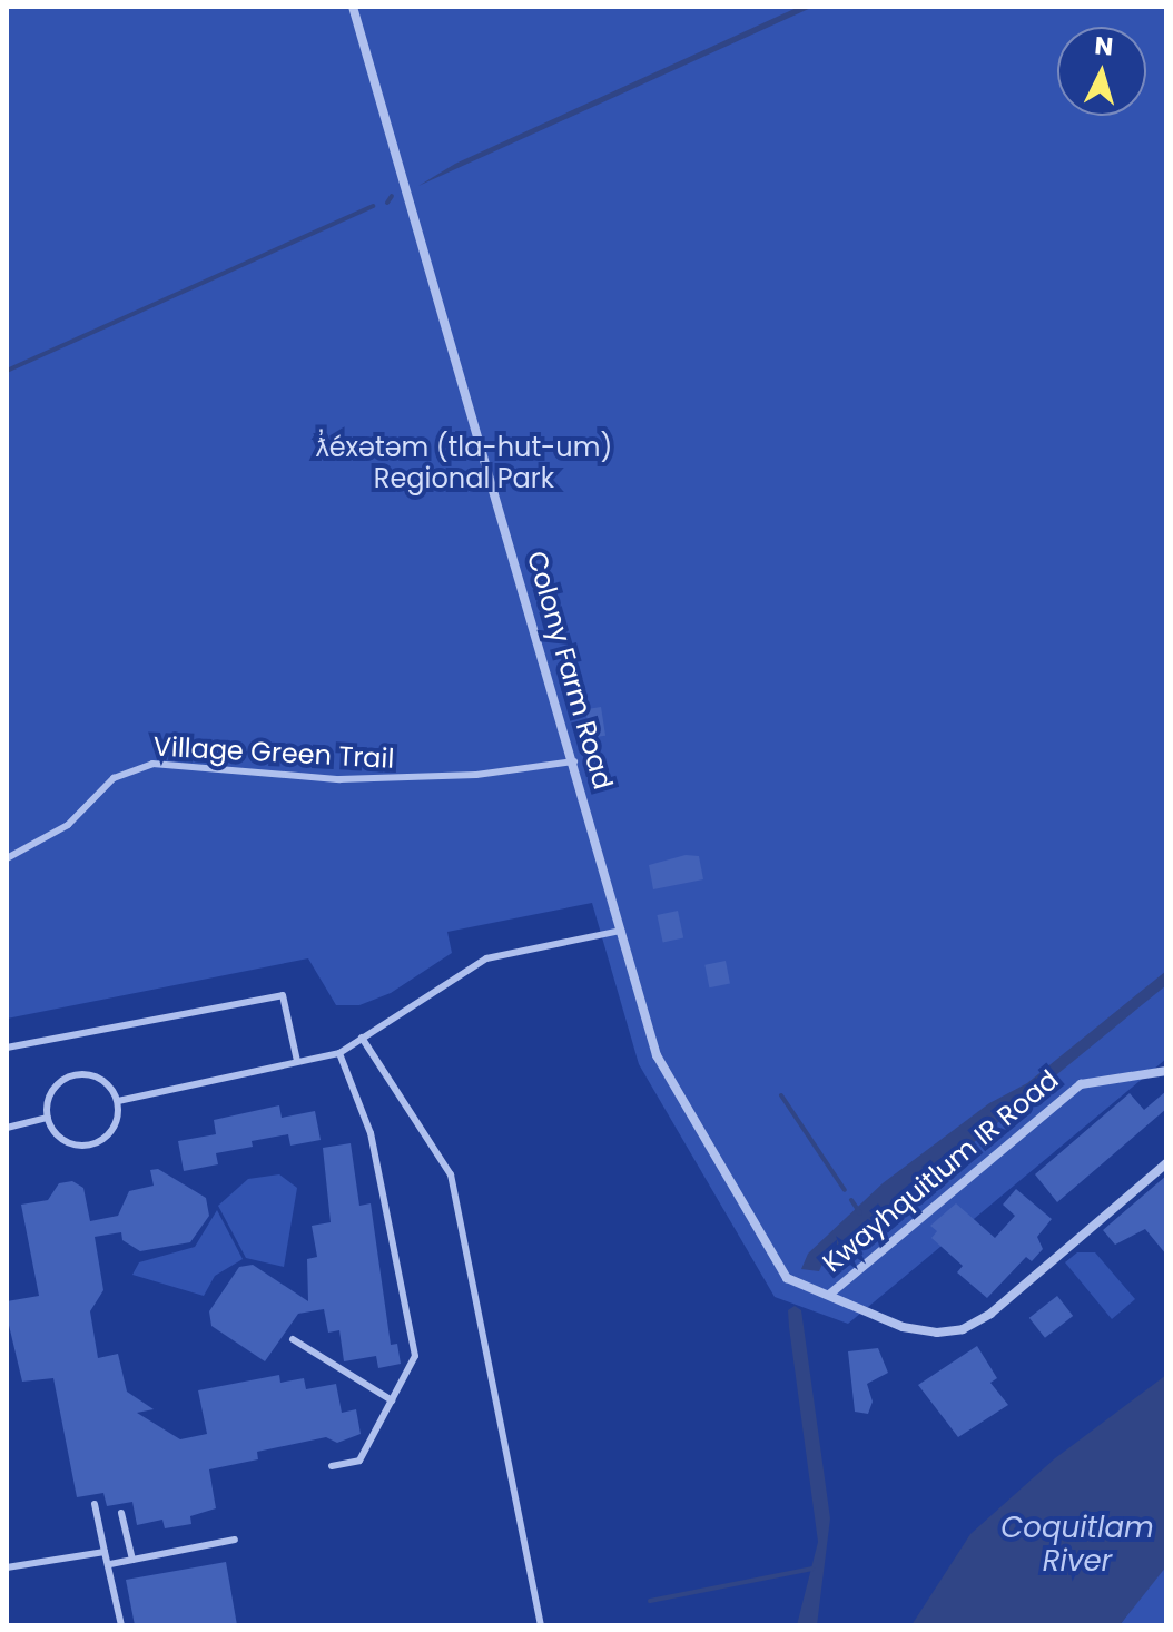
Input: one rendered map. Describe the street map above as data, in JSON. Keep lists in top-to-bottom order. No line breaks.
{"streets":{"street":["Colony Farm Road","Kwayhquitlum IR Road"],"lane":["Village Green Trail"]},"crossings":[["Colony Farm Road","Village Green Trail"],["Colony Farm Road","Kwayhquitlum IR Road"]],"water":["Coquitlam River"],"parks":["ƛ̓éxətəm (tla-hut-um) Regional Park"],"north":"top"}
